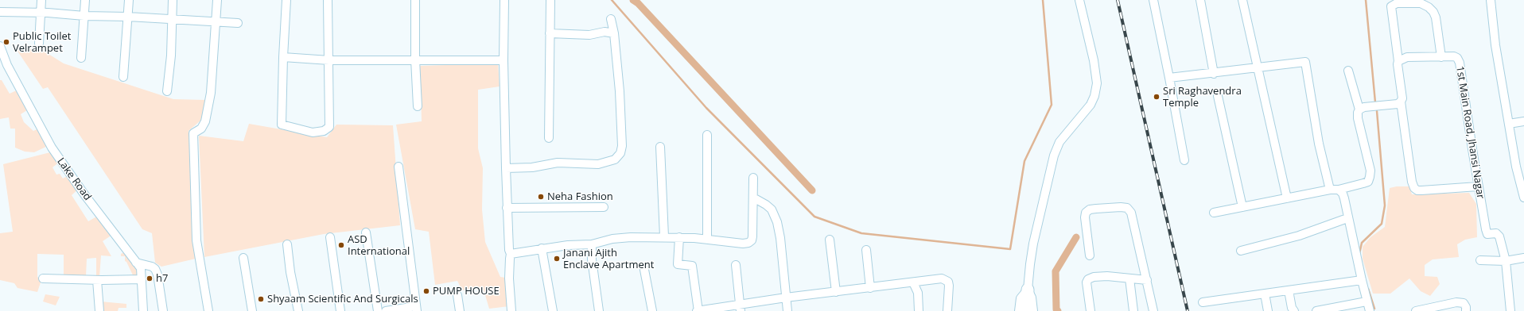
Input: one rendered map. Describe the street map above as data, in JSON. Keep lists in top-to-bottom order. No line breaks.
{"streets":{"street":["1st Main Road, Jhansi Nagar","Lake Road"]},"places":["Public Toilet Velrampet","Sri Raghavendra Temple","Neha Fashion","ASD International","Janani Ajith Enclave Apartment","h7","PUMP HOUSE","Shyaam Scientific And Surgicals"]}
